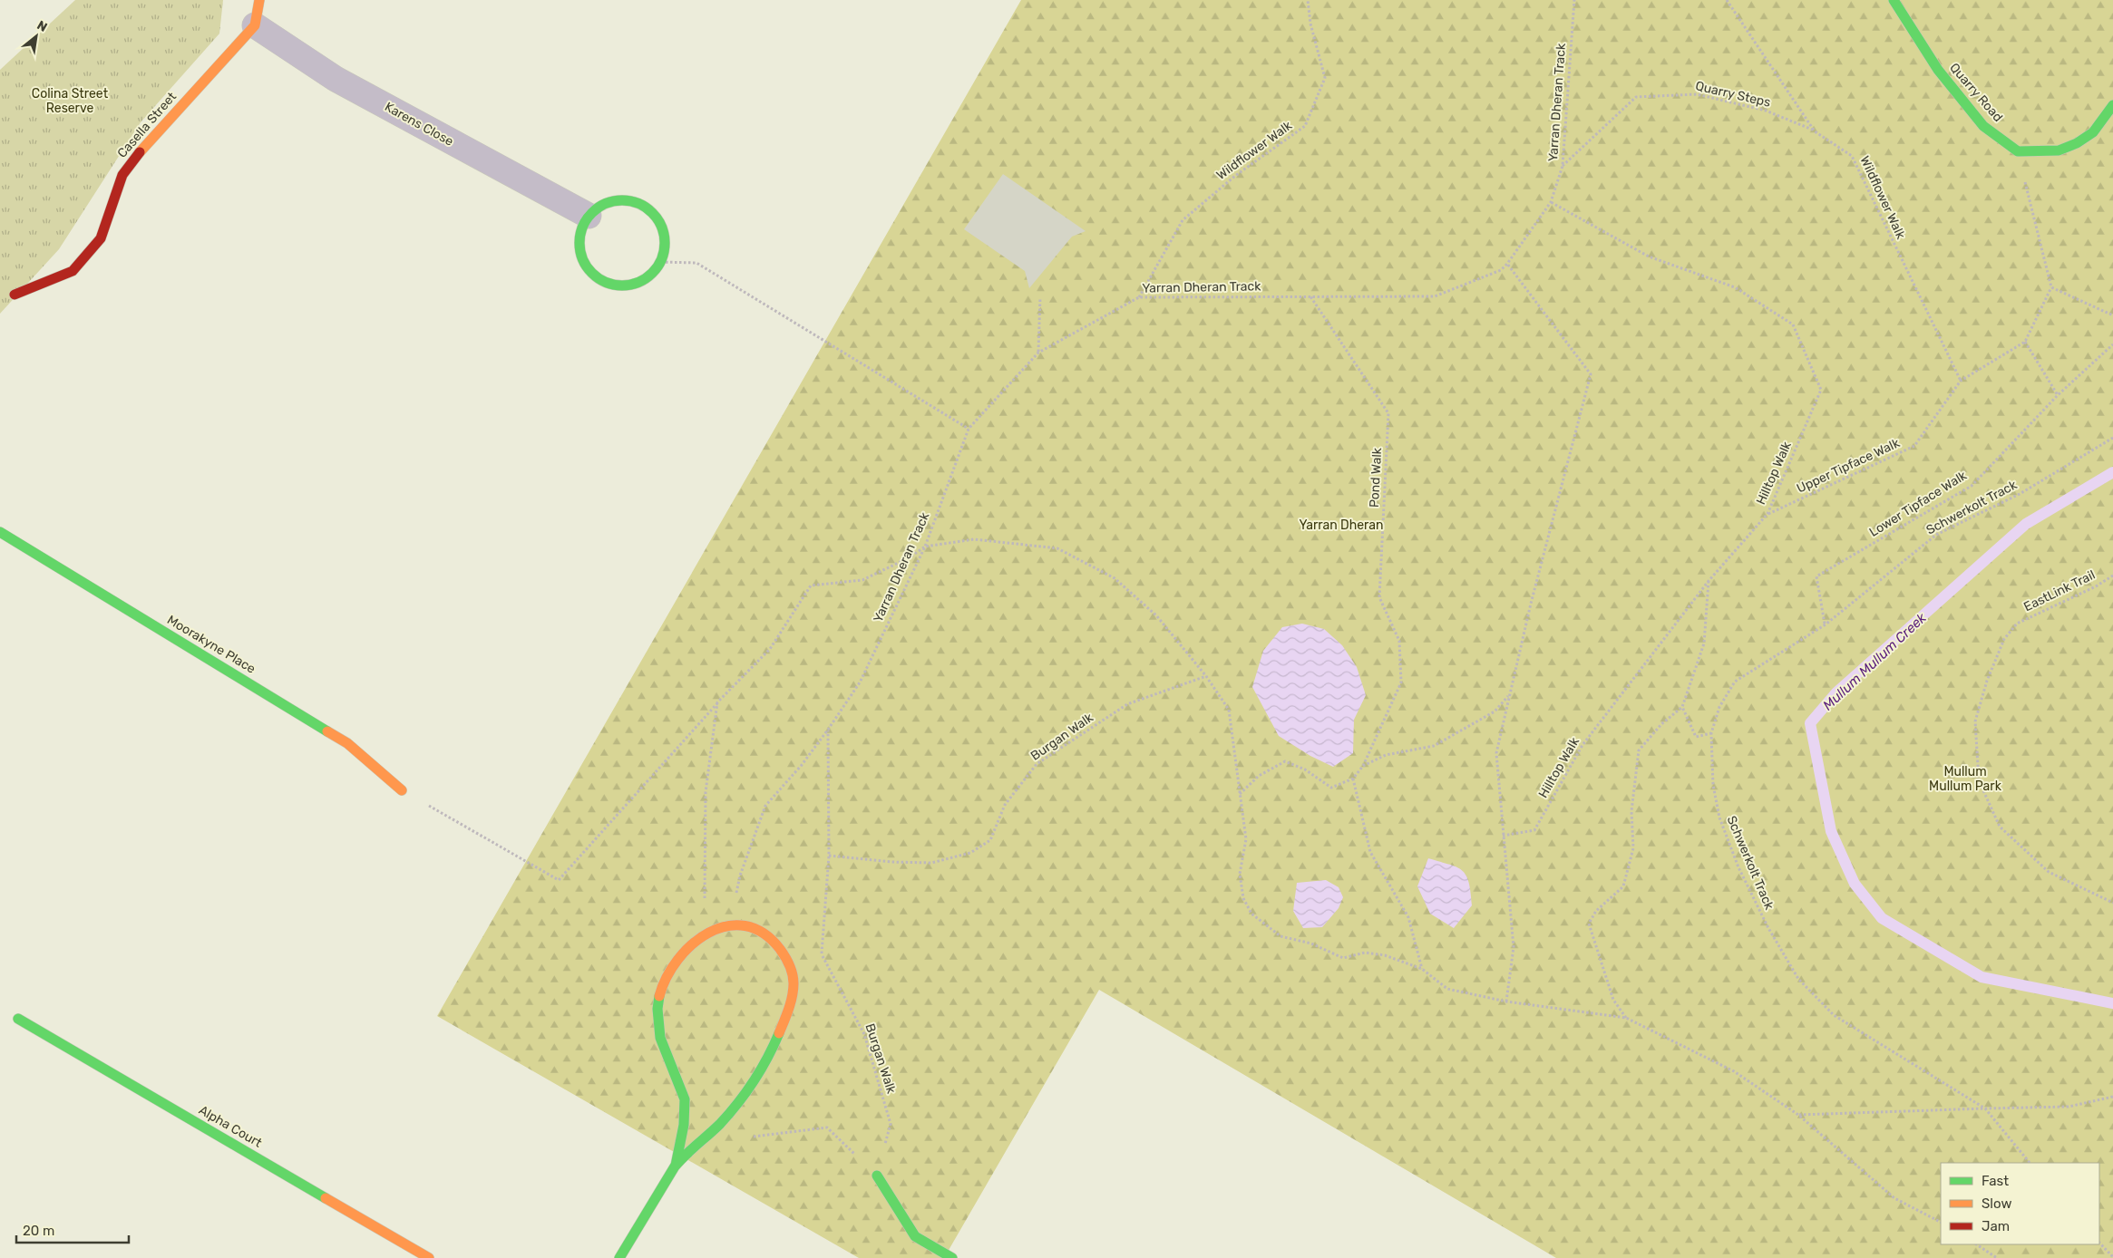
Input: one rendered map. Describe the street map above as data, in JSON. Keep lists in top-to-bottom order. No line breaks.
{"streets":{"street":["Quarry Road","Karens Close","Casella Street","Moorakyne Place","Alpha Court"],"path":["Quarry Steps","Yarran Dheran Track","Wildflower Walk","Upper Tipface Walk","Hilltop Walk","Pond Walk","Lower Tipface Walk","Schwerkolt Track","EastLink Trail","Burgan Walk"]},"crossings":[["Quarry Steps","Yarran Dheran Track"],["Quarry Steps","Wildflower Walk"],["Yarran Dheran Track","Wildflower Walk"],["Yarran Dheran Track","Hilltop Walk"],["Yarran Dheran Track","Pond Walk"],["Karens Close","Casella Street"],["Wildflower Walk","Upper Tipface Walk"],["Upper Tipface Walk","Hilltop Walk"],["Lower Tipface Walk","Schwerkolt Track"]],"water":["Mullum Mullum Creek"],"parks":["Colina Street Reserve","Yarran Dheran","Mullum Mullum Park"],"legend":["Fast","Slow","Jam"],"scale_bar":"20 m","north":"top right"}
